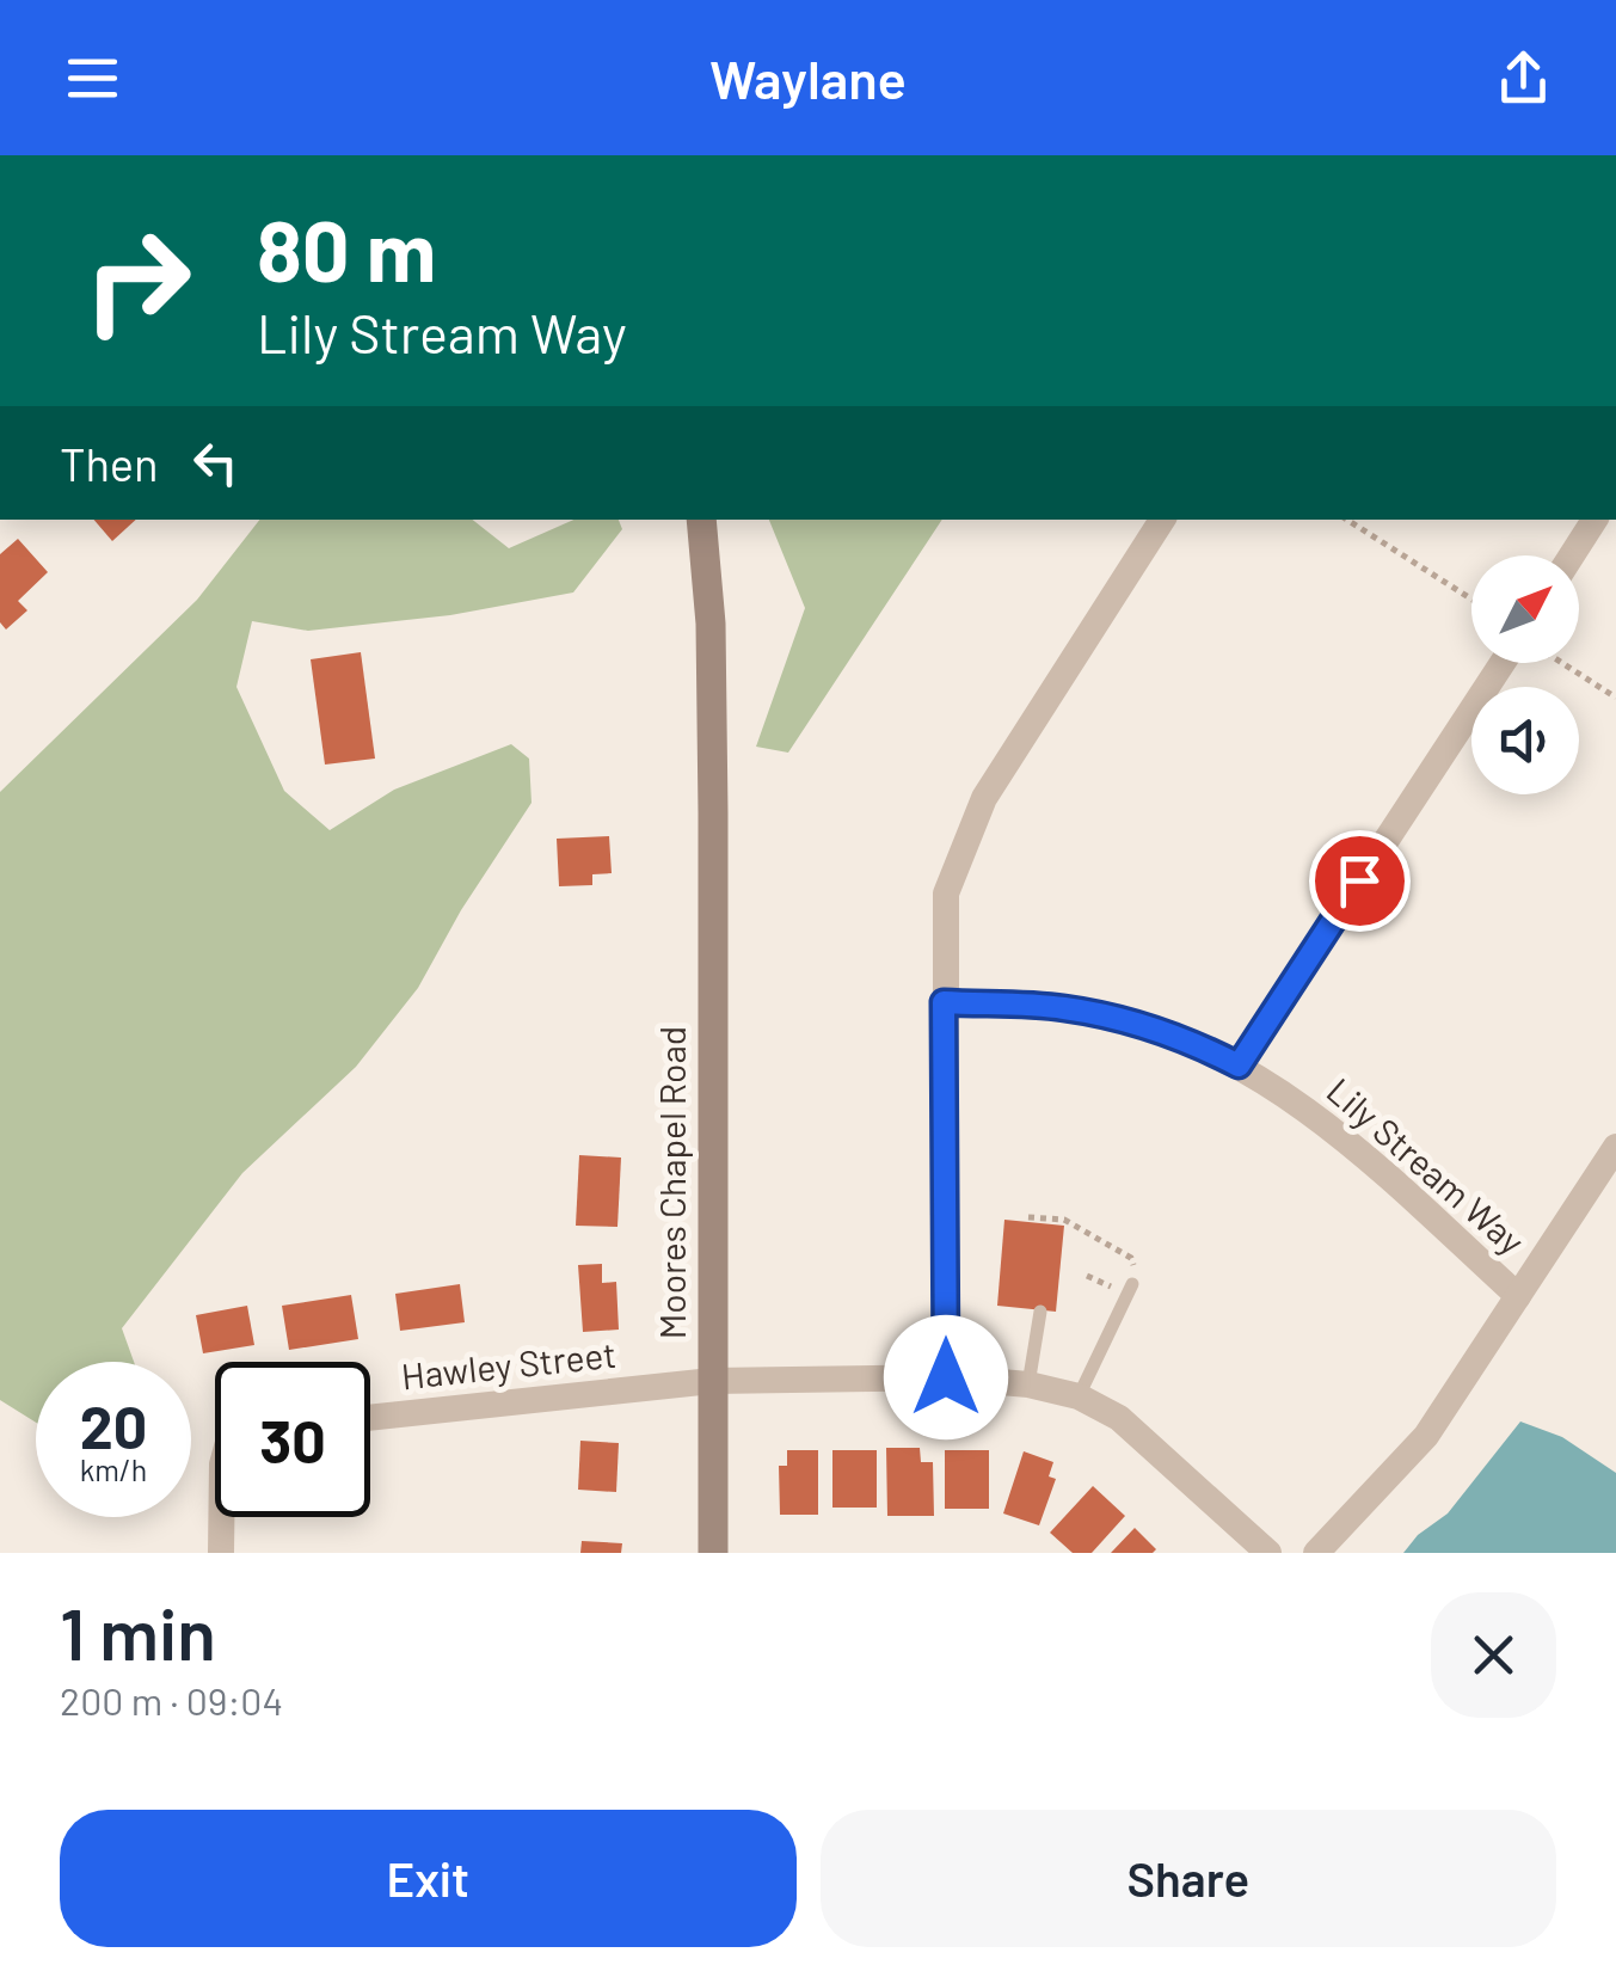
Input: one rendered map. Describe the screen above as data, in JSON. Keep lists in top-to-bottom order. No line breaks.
{"streets":{"street":["Lily Stream Way","Moores Chapel Road","Hawley Street"]},"crossings":[["Moores Chapel Road","Hawley Street"]],"north":"top right","page":{"header":"Waylane","turn":["80 m","Lily Stream Way"],"then":"Then","speed":"20 km/h","limit":"30","heading":["1 min","200 m · 09:04"],"buttons":["Exit","Share"]}}
